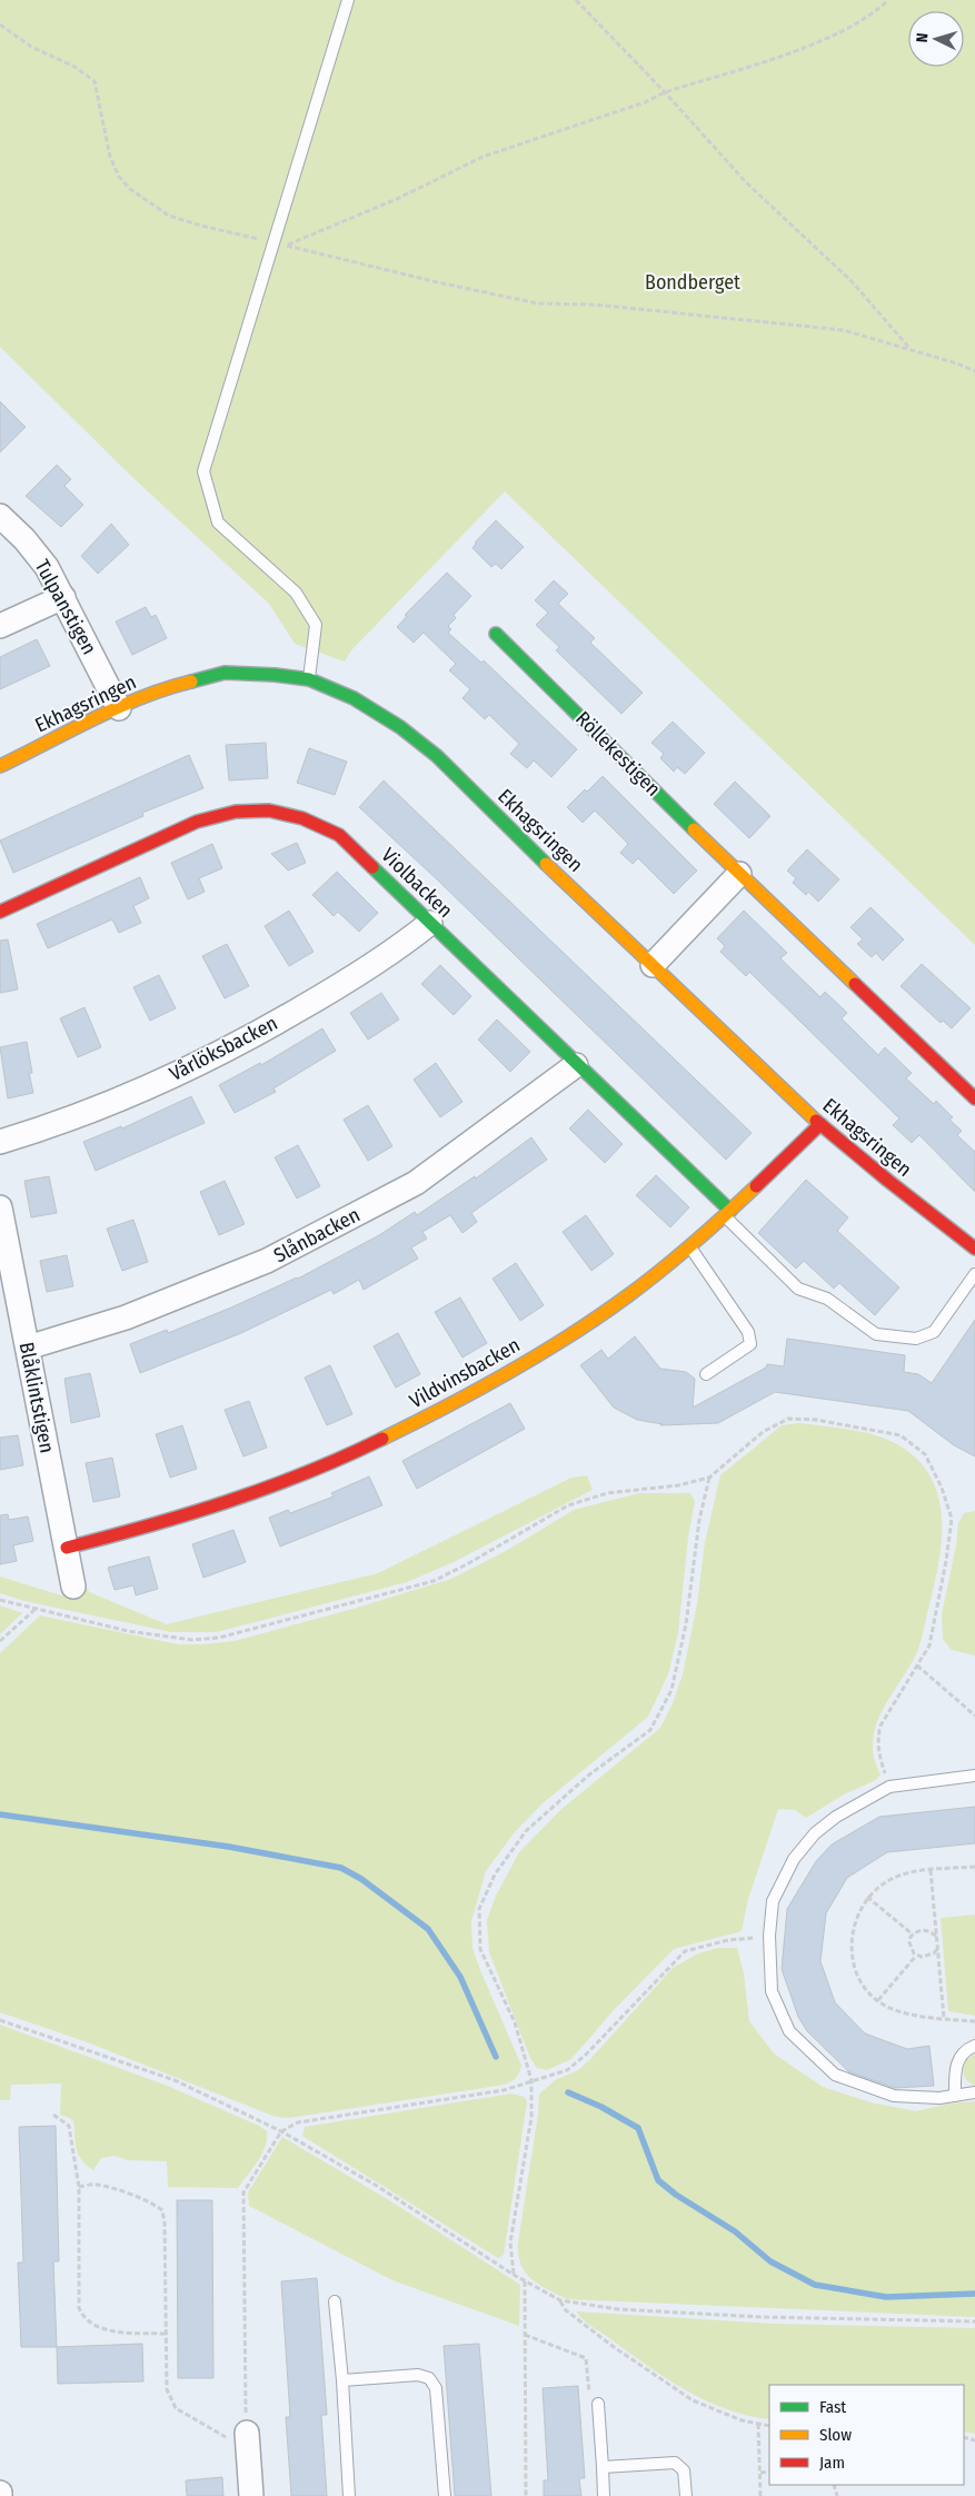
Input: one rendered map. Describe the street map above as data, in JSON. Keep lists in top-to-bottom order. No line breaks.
{"streets":{"street":["Tulpanstigen","Ekhagsringen","Röllekestigen","Violbacken","Vårlöksbacken","Slånbacken","Vildvinsbacken","Blåklintstigen"]},"crossings":[["Tulpanstigen","Ekhagsringen"],["Ekhagsringen","Vildvinsbacken"],["Violbacken","Vårlöksbacken"],["Violbacken","Slånbacken"],["Violbacken","Vildvinsbacken"],["Slånbacken","Blåklintstigen"],["Vildvinsbacken","Blåklintstigen"]],"parks":["Bondberget"],"legend":["Fast","Slow","Jam"],"north":"left"}
